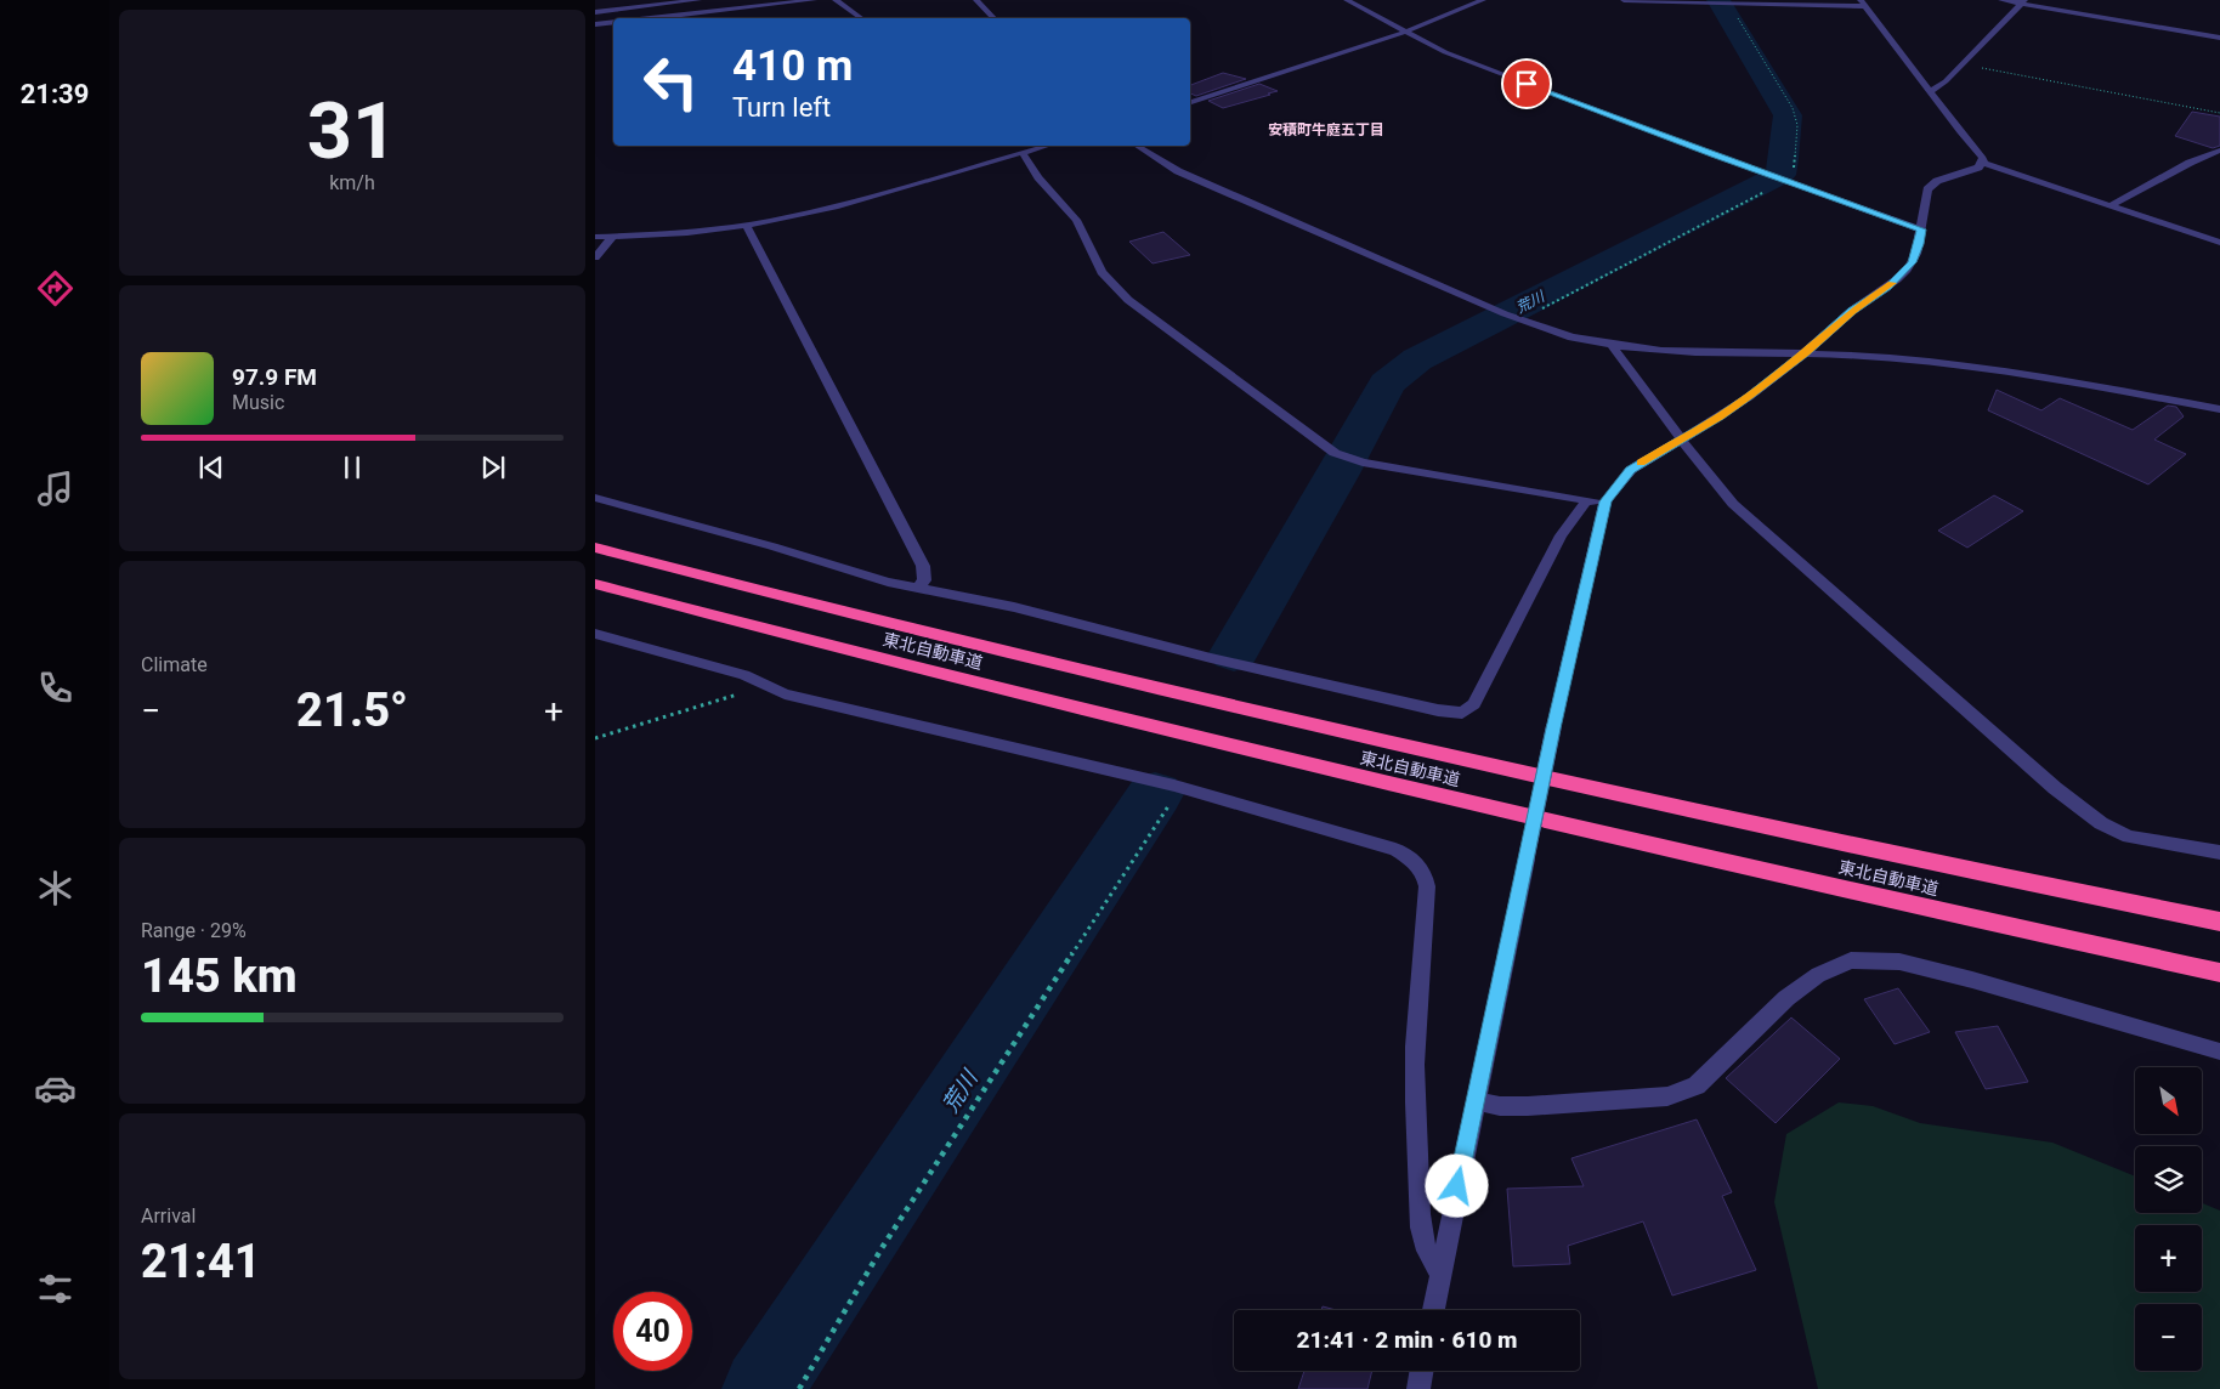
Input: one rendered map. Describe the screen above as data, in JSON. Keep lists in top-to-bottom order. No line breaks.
{"streets":{"highway":["東北自動車道"]},"districts":["安積町牛庭五丁目"],"water":["荒川"],"north":"bottom right","page":{"tabs":"21:39","tile":[["31","km/h"],"Climate",["Range · 29%","145 km"],["Arrival","21:41"]],"turn":["410 m","Turn left"],"song":["97.9 FM","Music"],"heat":["−","21.5°","+"],"map_buttons":["+","−"],"limit":"40","trip":"21:41 · 2 min · 610 m"}}
